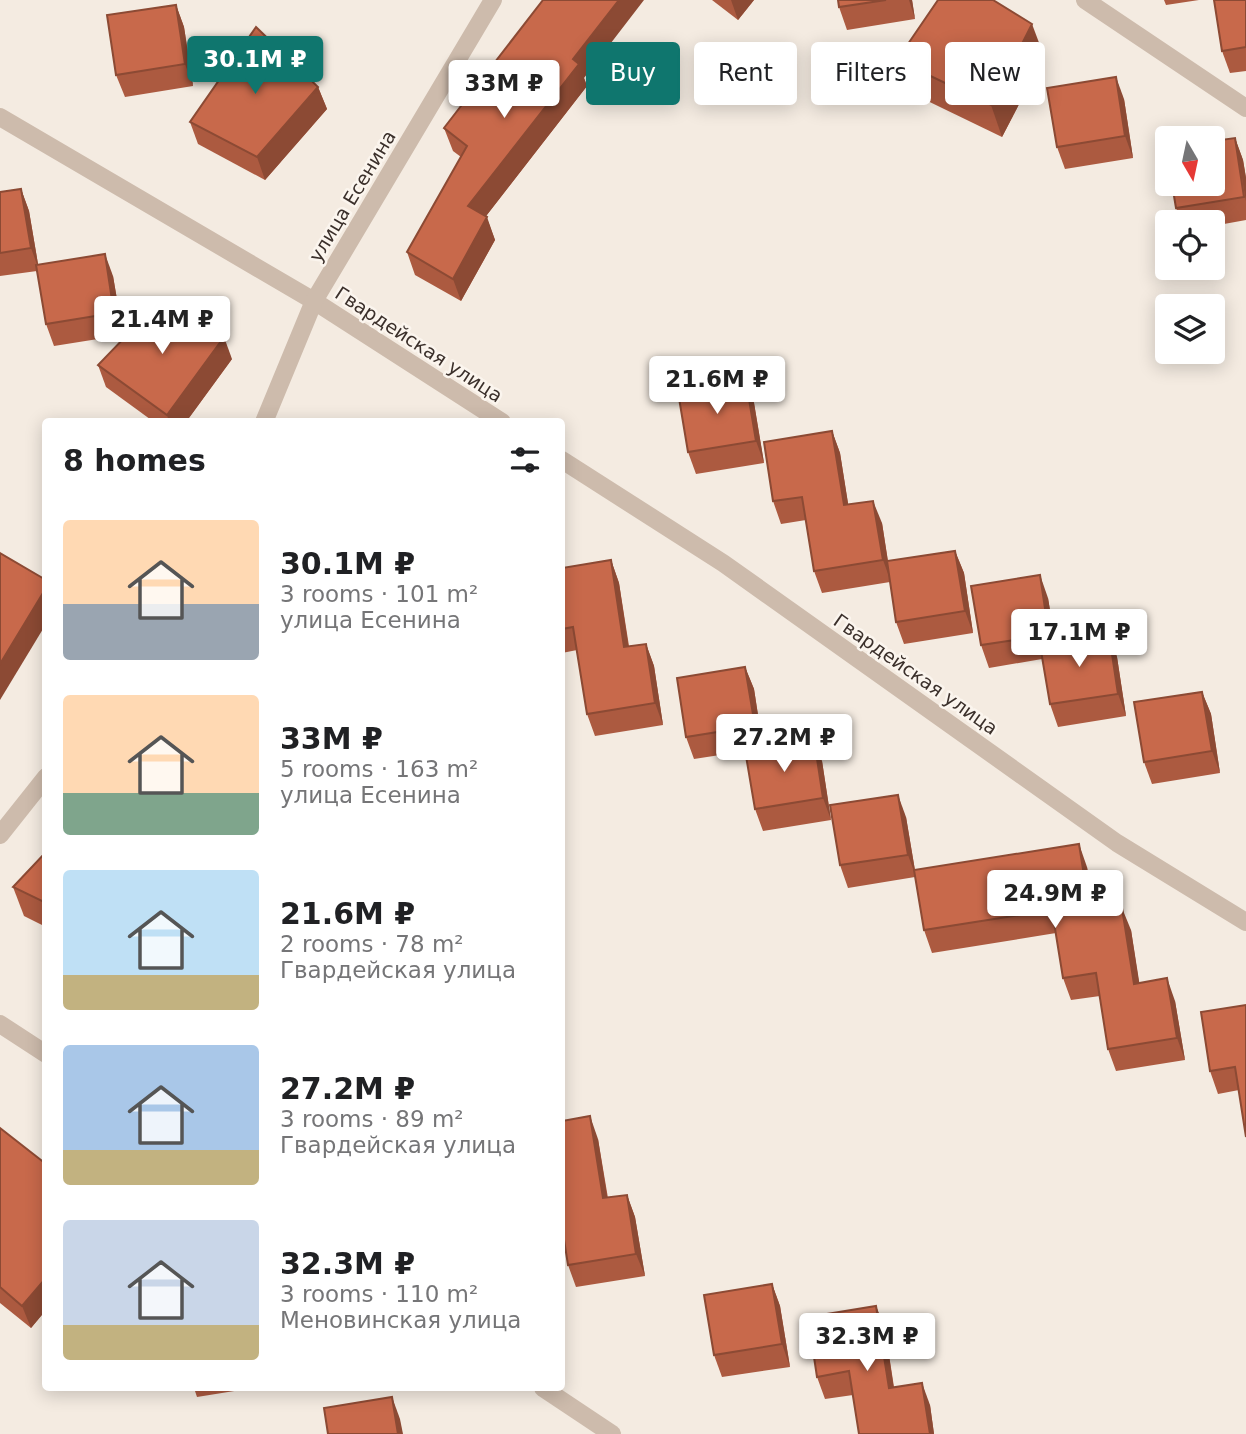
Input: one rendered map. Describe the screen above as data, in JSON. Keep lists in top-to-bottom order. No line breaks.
{"streets":{"street":["улица Есенина","Гвардейская улица"]},"crossings":[["улица Есенина","Гвардейская улица"]],"north":"bottom","page":{"price":["30.1M ₽","33M ₽","21.4M ₽","21.6M ₽","17.1M ₽","27.2M ₽","24.9M ₽","32.3M ₽"],"chip":["Buy","Rent","Filters","New"],"heading":"8 homes","list":[{"name":"30.1M ₽","note":"3 rooms · 101 m² · улица Есенина"},{"name":"33M ₽","note":"5 rooms · 163 m² · улица Есенина"},{"name":"21.6M ₽","note":"2 rooms · 78 m² · Гвардейская улица"},{"name":"27.2M ₽","note":"3 rooms · 89 m² · Гвардейская улица"},{"name":"32.3M ₽","note":"3 rooms · 110 m² · Меновинская улица"}]}}
